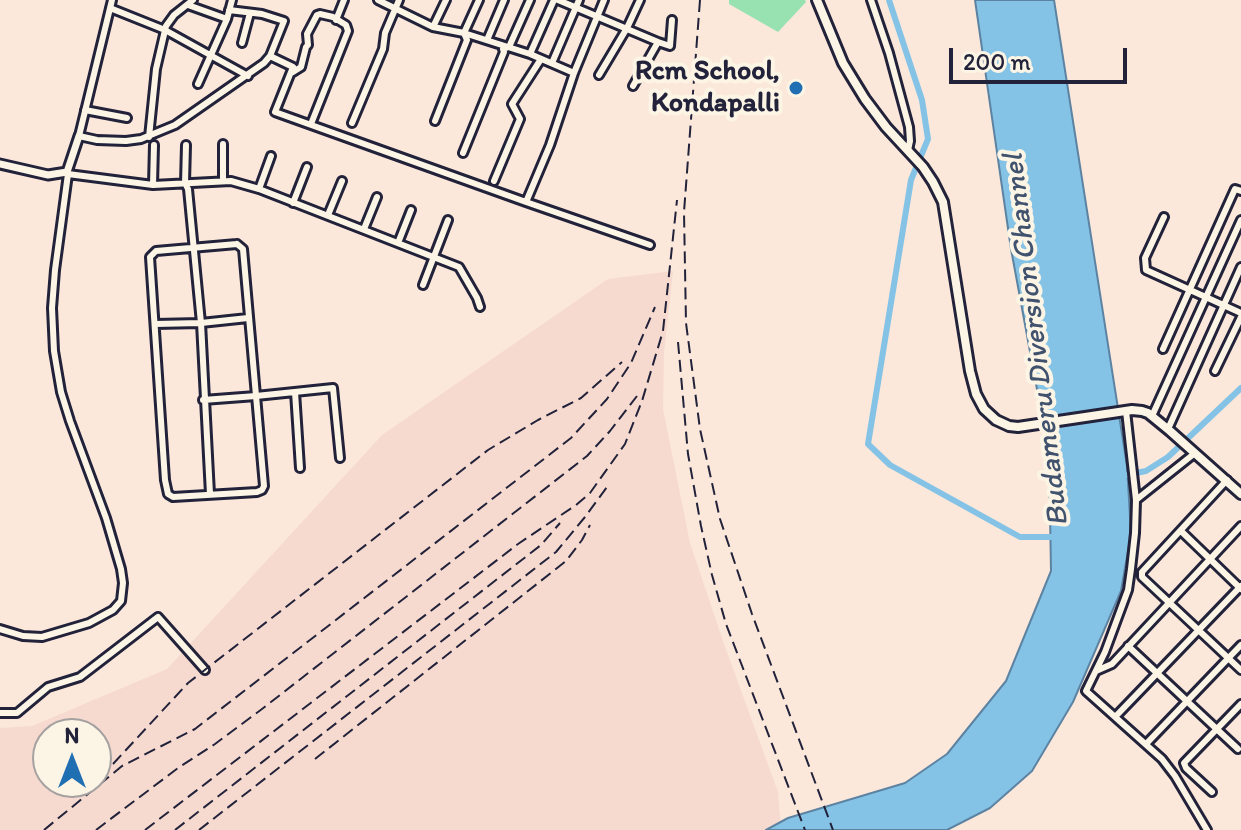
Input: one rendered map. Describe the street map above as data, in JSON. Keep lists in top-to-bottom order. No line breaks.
{"water":["Budameru Diversion Channel"],"places":["Rcm School, Kondapalli"],"scale_bar":"200 m","north":"top"}
